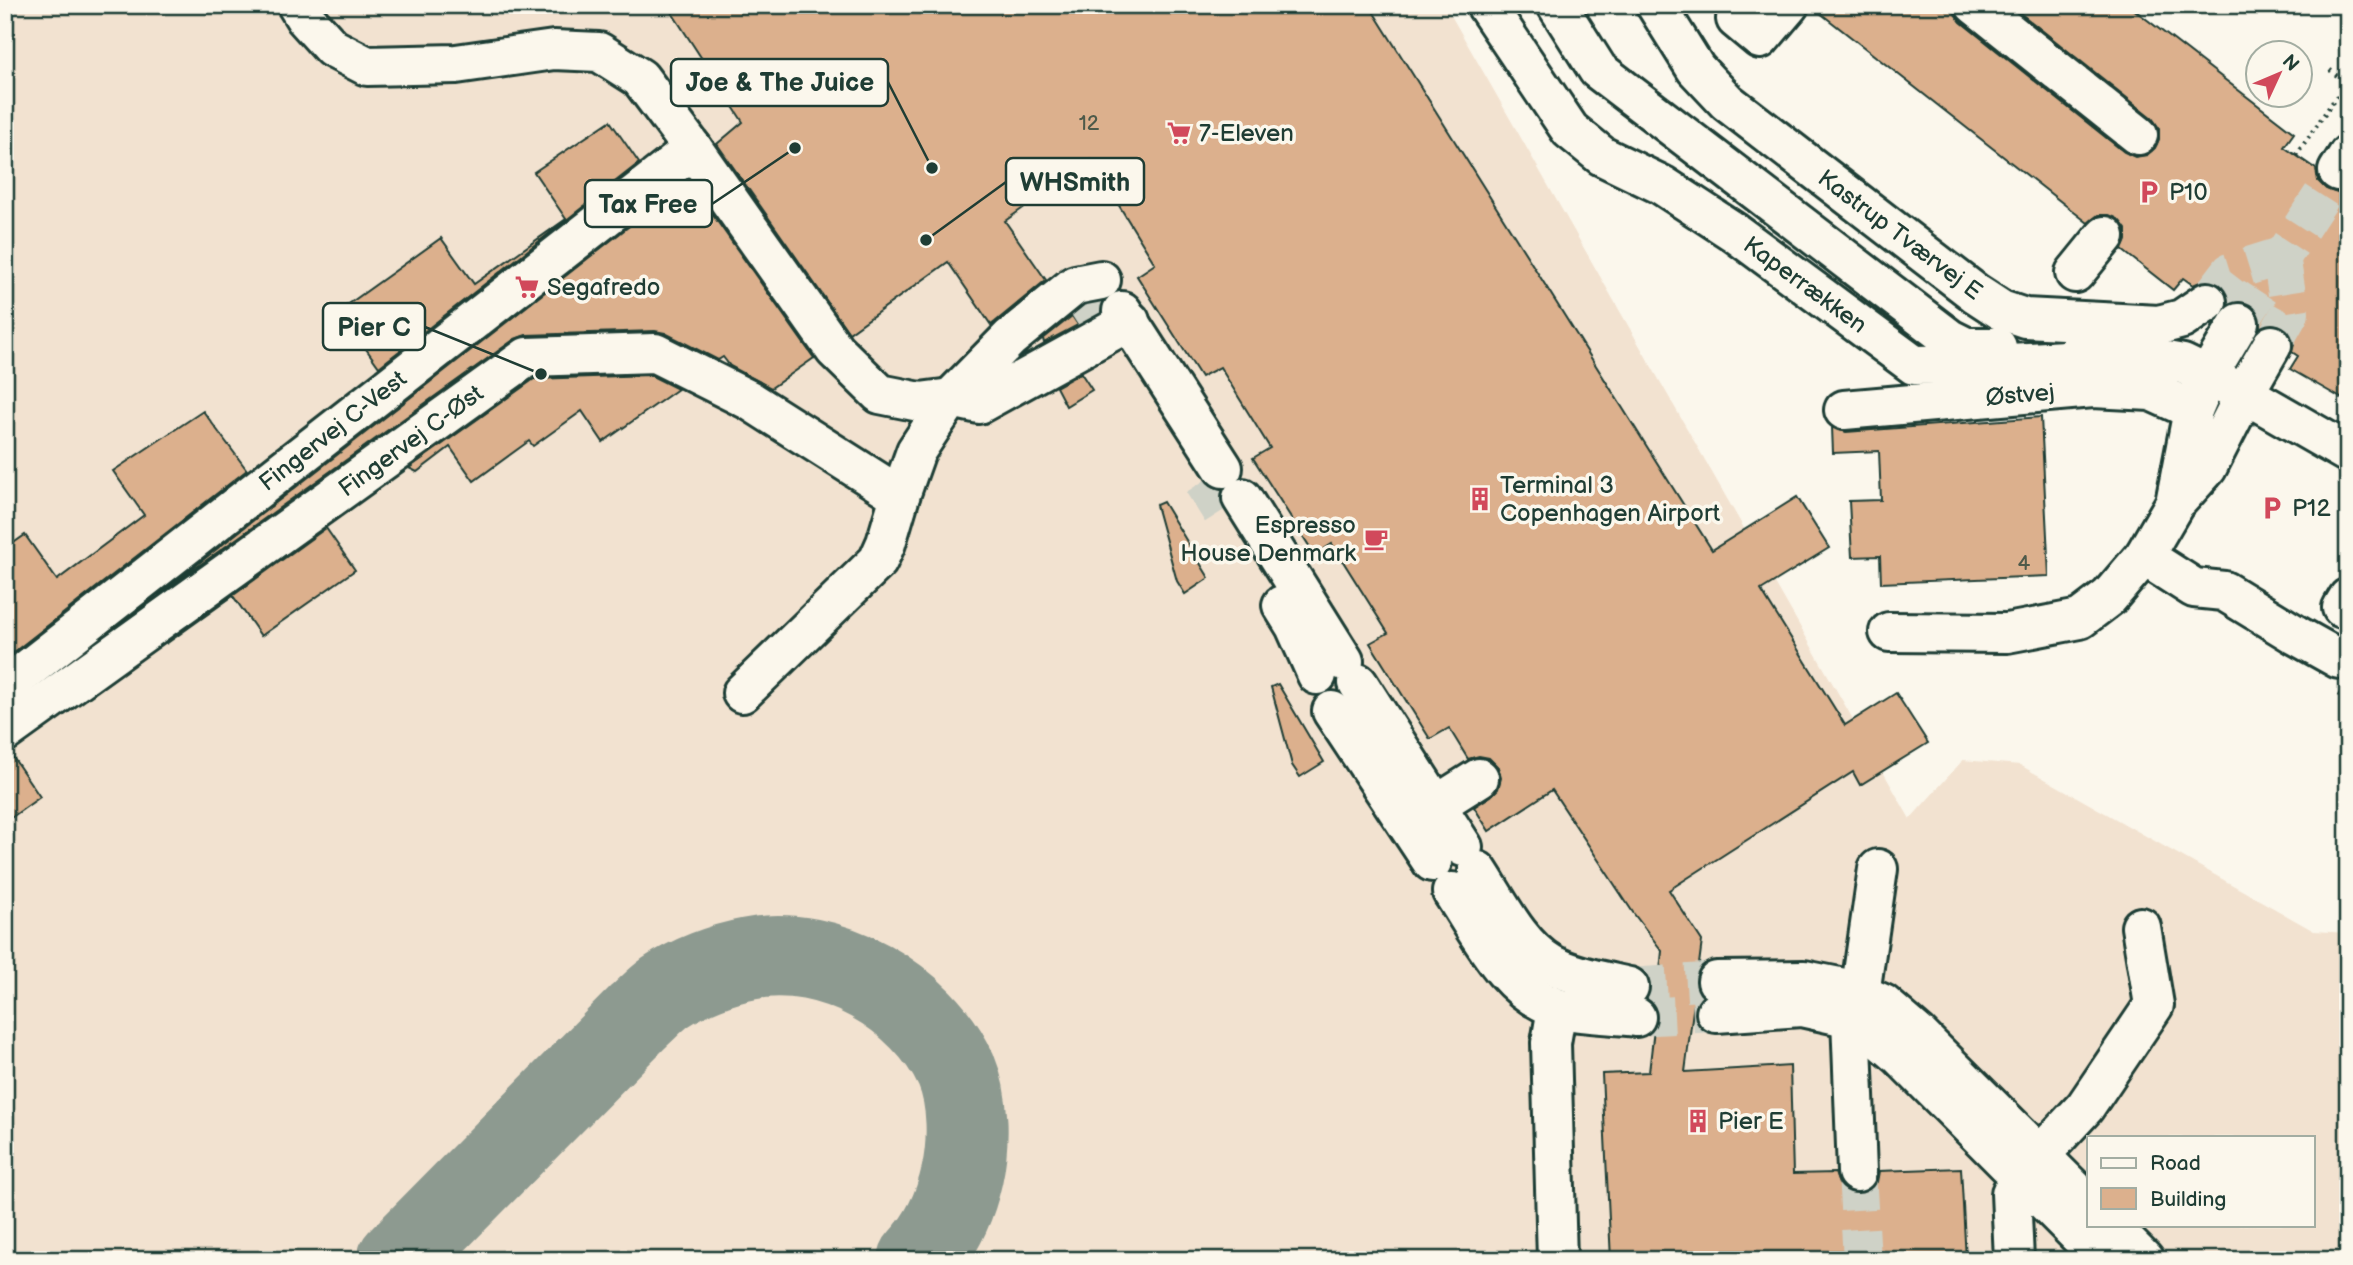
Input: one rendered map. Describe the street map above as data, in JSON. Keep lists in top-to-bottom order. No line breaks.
{"streets":{"lane":["Kastrup Tværvej E","Kaperrækken","Østvej","Fingervej C-Vest","Fingervej C-Øst"]},"crossings":[["Kastrup Tværvej E","Kaperrækken"]],"places":{"supermarket":["7-Eleven","Segafredo"],"other":["Tax Free","Joe & The Juice","WHSmith","Pier C"],"parking":["P10","P12"],"building":["Terminal 3 Copenhagen Airport","Pier E"],"cafe":["Espresso House Denmark"]},"house_numbers":["12","4"],"legend":["Road","Building"],"north":"top right"}
